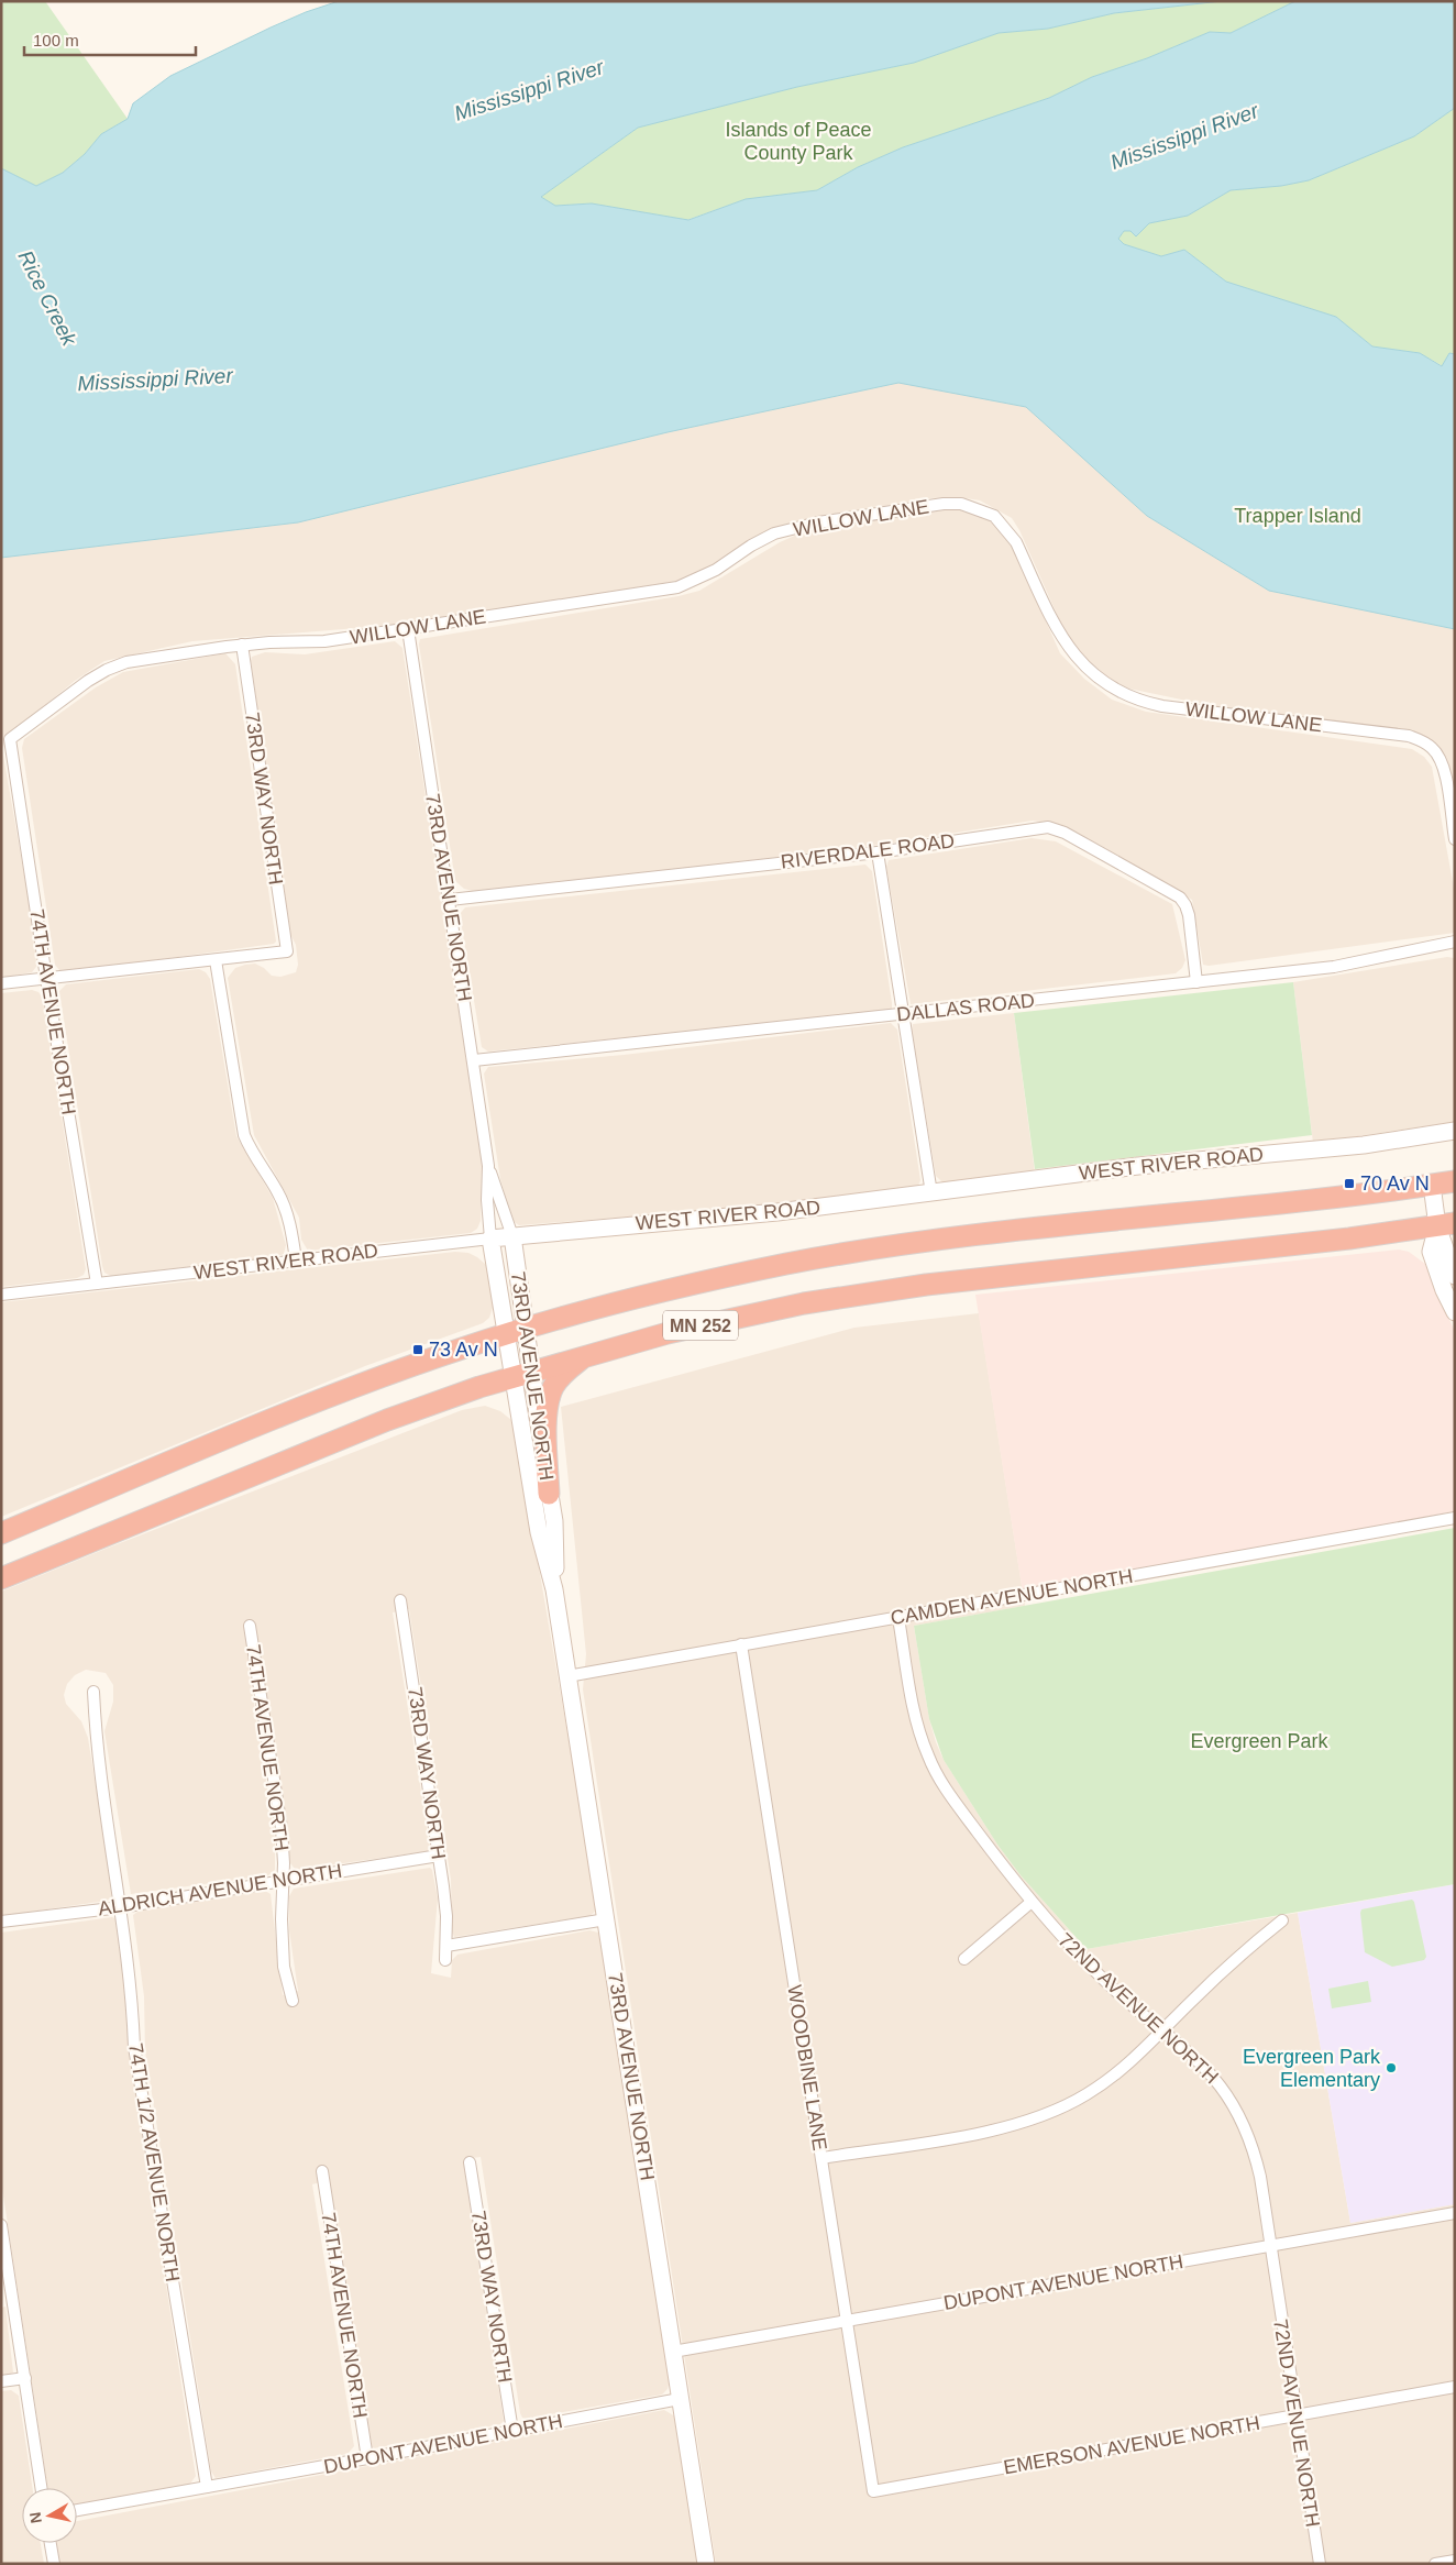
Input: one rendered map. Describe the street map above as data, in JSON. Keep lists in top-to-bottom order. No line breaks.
{"streets":{"highway":["MN 252"],"street":["WILLOW LANE","73RD WAY NORTH","RIVERDALE ROAD","73RD AVENUE NORTH","DALLAS ROAD","74TH AVENUE NORTH","WEST RIVER ROAD","CAMDEN AVENUE NORTH","ALDRICH AVENUE NORTH","72ND AVENUE NORTH","WOODBINE LANE","74TH 1/2 AVENUE NORTH","DUPONT AVENUE NORTH","EMERSON AVENUE NORTH"]},"crossings":[["WILLOW LANE","73RD WAY NORTH"],["WILLOW LANE","73RD AVENUE NORTH"],["WILLOW LANE","74TH AVENUE NORTH"],["73RD WAY NORTH","ALDRICH AVENUE NORTH"],["73RD WAY NORTH","DUPONT AVENUE NORTH"],["RIVERDALE ROAD","73RD AVENUE NORTH"],["RIVERDALE ROAD","DALLAS ROAD"],["73RD AVENUE NORTH","DALLAS ROAD"],["73RD AVENUE NORTH","WEST RIVER ROAD"],["73RD AVENUE NORTH","MN 252"],["73RD AVENUE NORTH","CAMDEN AVENUE NORTH"],["73RD AVENUE NORTH","DUPONT AVENUE NORTH"],["74TH AVENUE NORTH","WEST RIVER ROAD"],["74TH AVENUE NORTH","ALDRICH AVENUE NORTH"],["74TH AVENUE NORTH","DUPONT AVENUE NORTH"],["CAMDEN AVENUE NORTH","72ND AVENUE NORTH"],["CAMDEN AVENUE NORTH","WOODBINE LANE"],["ALDRICH AVENUE NORTH","74TH 1/2 AVENUE NORTH"],["72ND AVENUE NORTH","DUPONT AVENUE NORTH"],["72ND AVENUE NORTH","EMERSON AVENUE NORTH"],["WOODBINE LANE","DUPONT AVENUE NORTH"],["WOODBINE LANE","EMERSON AVENUE NORTH"],["74TH 1/2 AVENUE NORTH","DUPONT AVENUE NORTH"]],"water":["Mississippi River","Rice Creek"],"parks":["Islands of Peace County Park","Trapper Island","Evergreen Park"],"places":{"transit":["70 Av N","73 Av N"],"other":["Evergreen Park Elementary"]},"scale_bar":"100 m","north":"left"}
